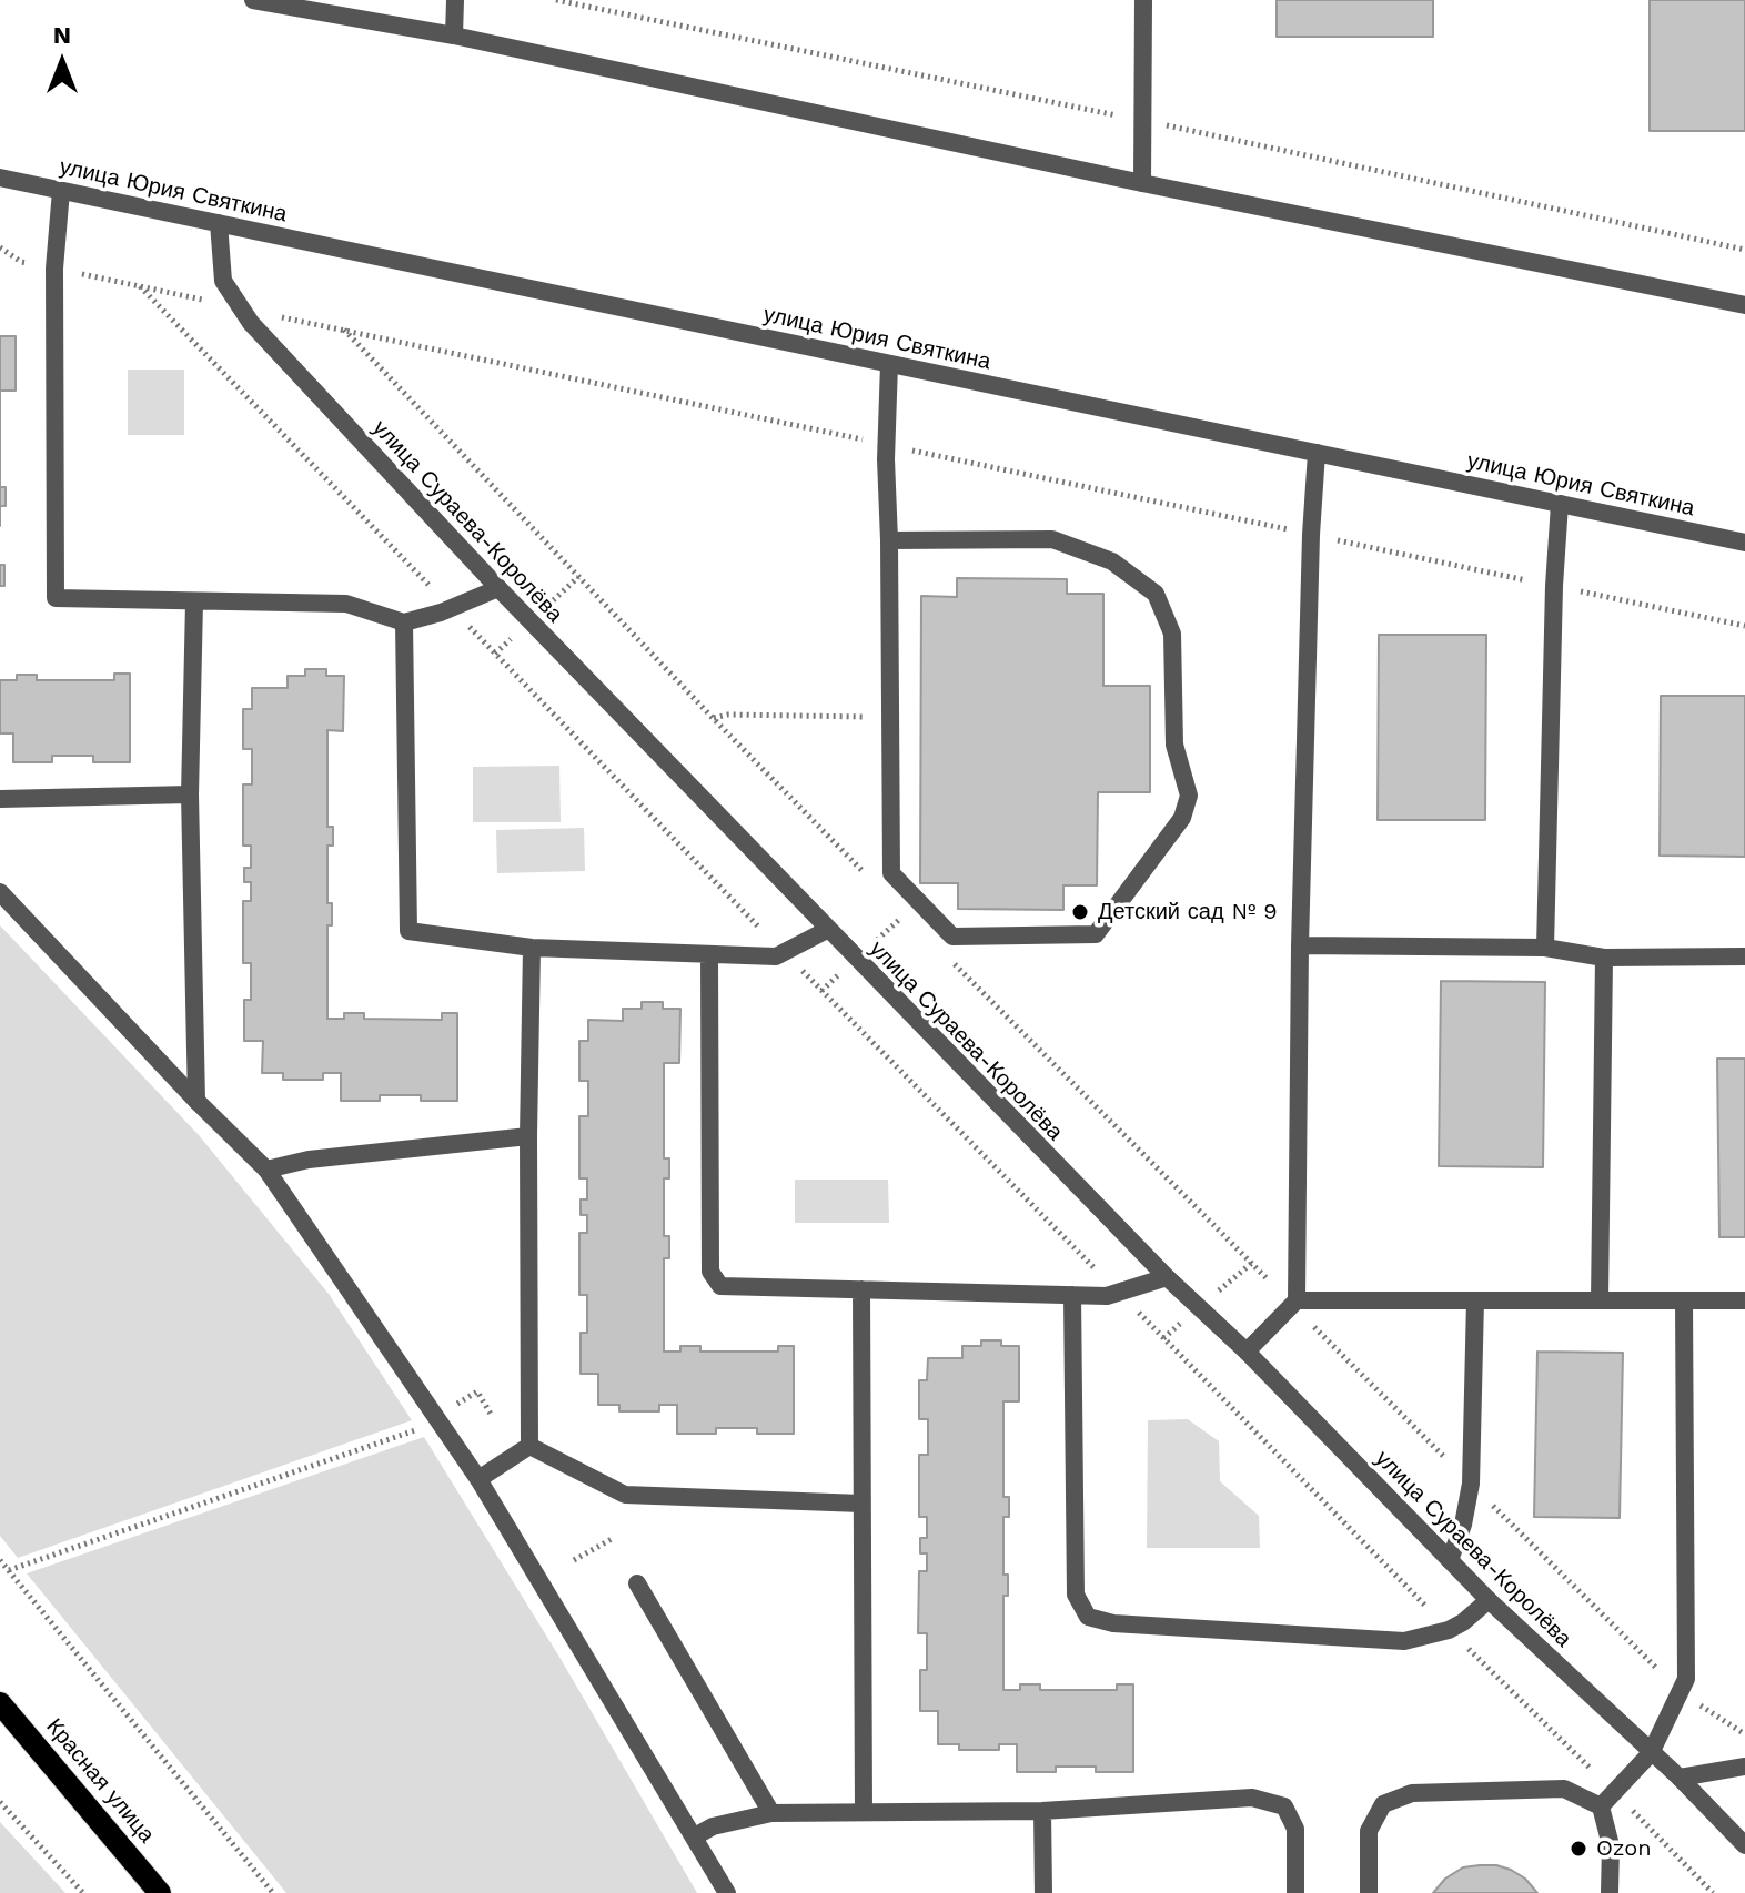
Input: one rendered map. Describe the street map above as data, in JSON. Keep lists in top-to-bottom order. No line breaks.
{"streets":{"main road":["Красная улица"],"street":["улица Юрия Святкина","улица Сураева-Королёва"]},"crossings":[["улица Юрия Святкина","улица Сураева-Королёва"]],"places":["Детский сад № 9","Ozon"],"north":"top"}
